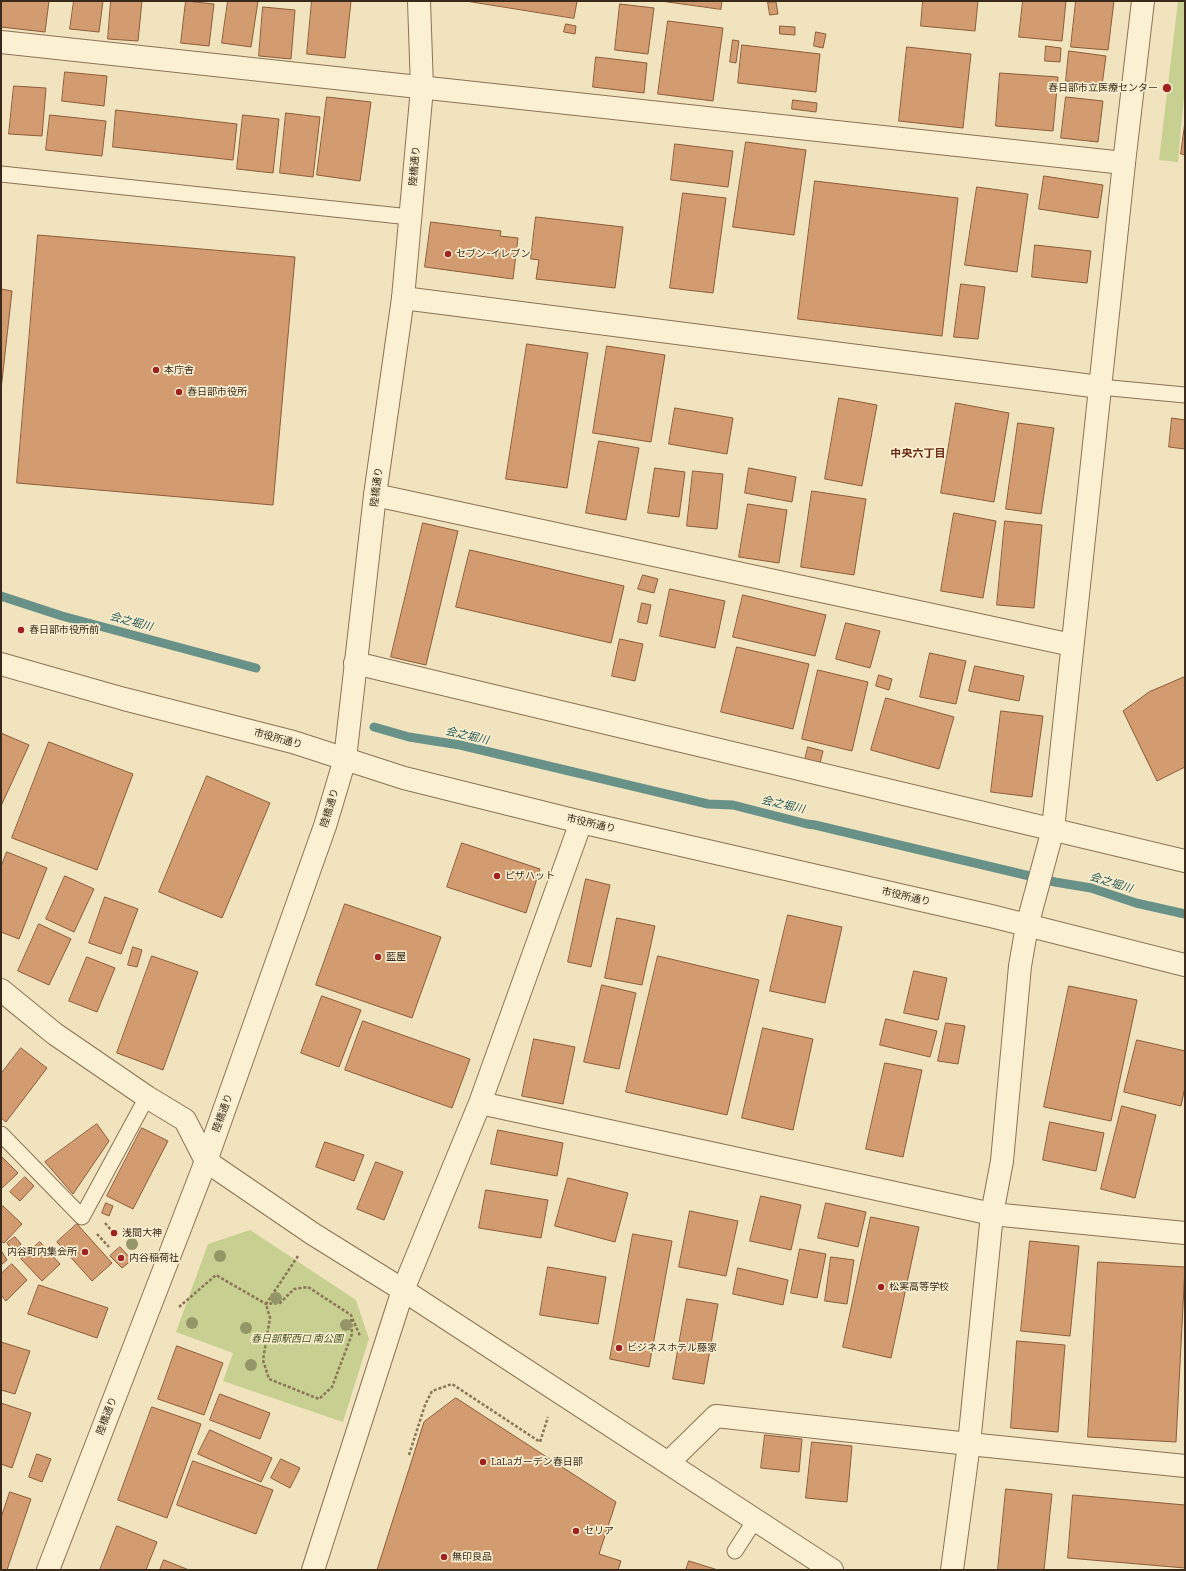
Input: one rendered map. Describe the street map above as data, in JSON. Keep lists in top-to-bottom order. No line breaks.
{"streets":{"street":["陸橋通り","市役所通り"]},"crossings":[["陸橋通り","市役所通り"]],"districts":["中央六丁目"],"water":["会之堀川"],"parks":["春日部駅西口 南公園"],"places":["春日部市立医療センター","セブン-イレブン","本庁舎","春日部市役所","春日部市役所前","ピザハット","藍屋","浅間大神","内谷町内集会所","内谷稲荷社","松実高等学校","ビジネスホテル藤家","LaLaガーデン春日部","セリア","無印良品"]}
